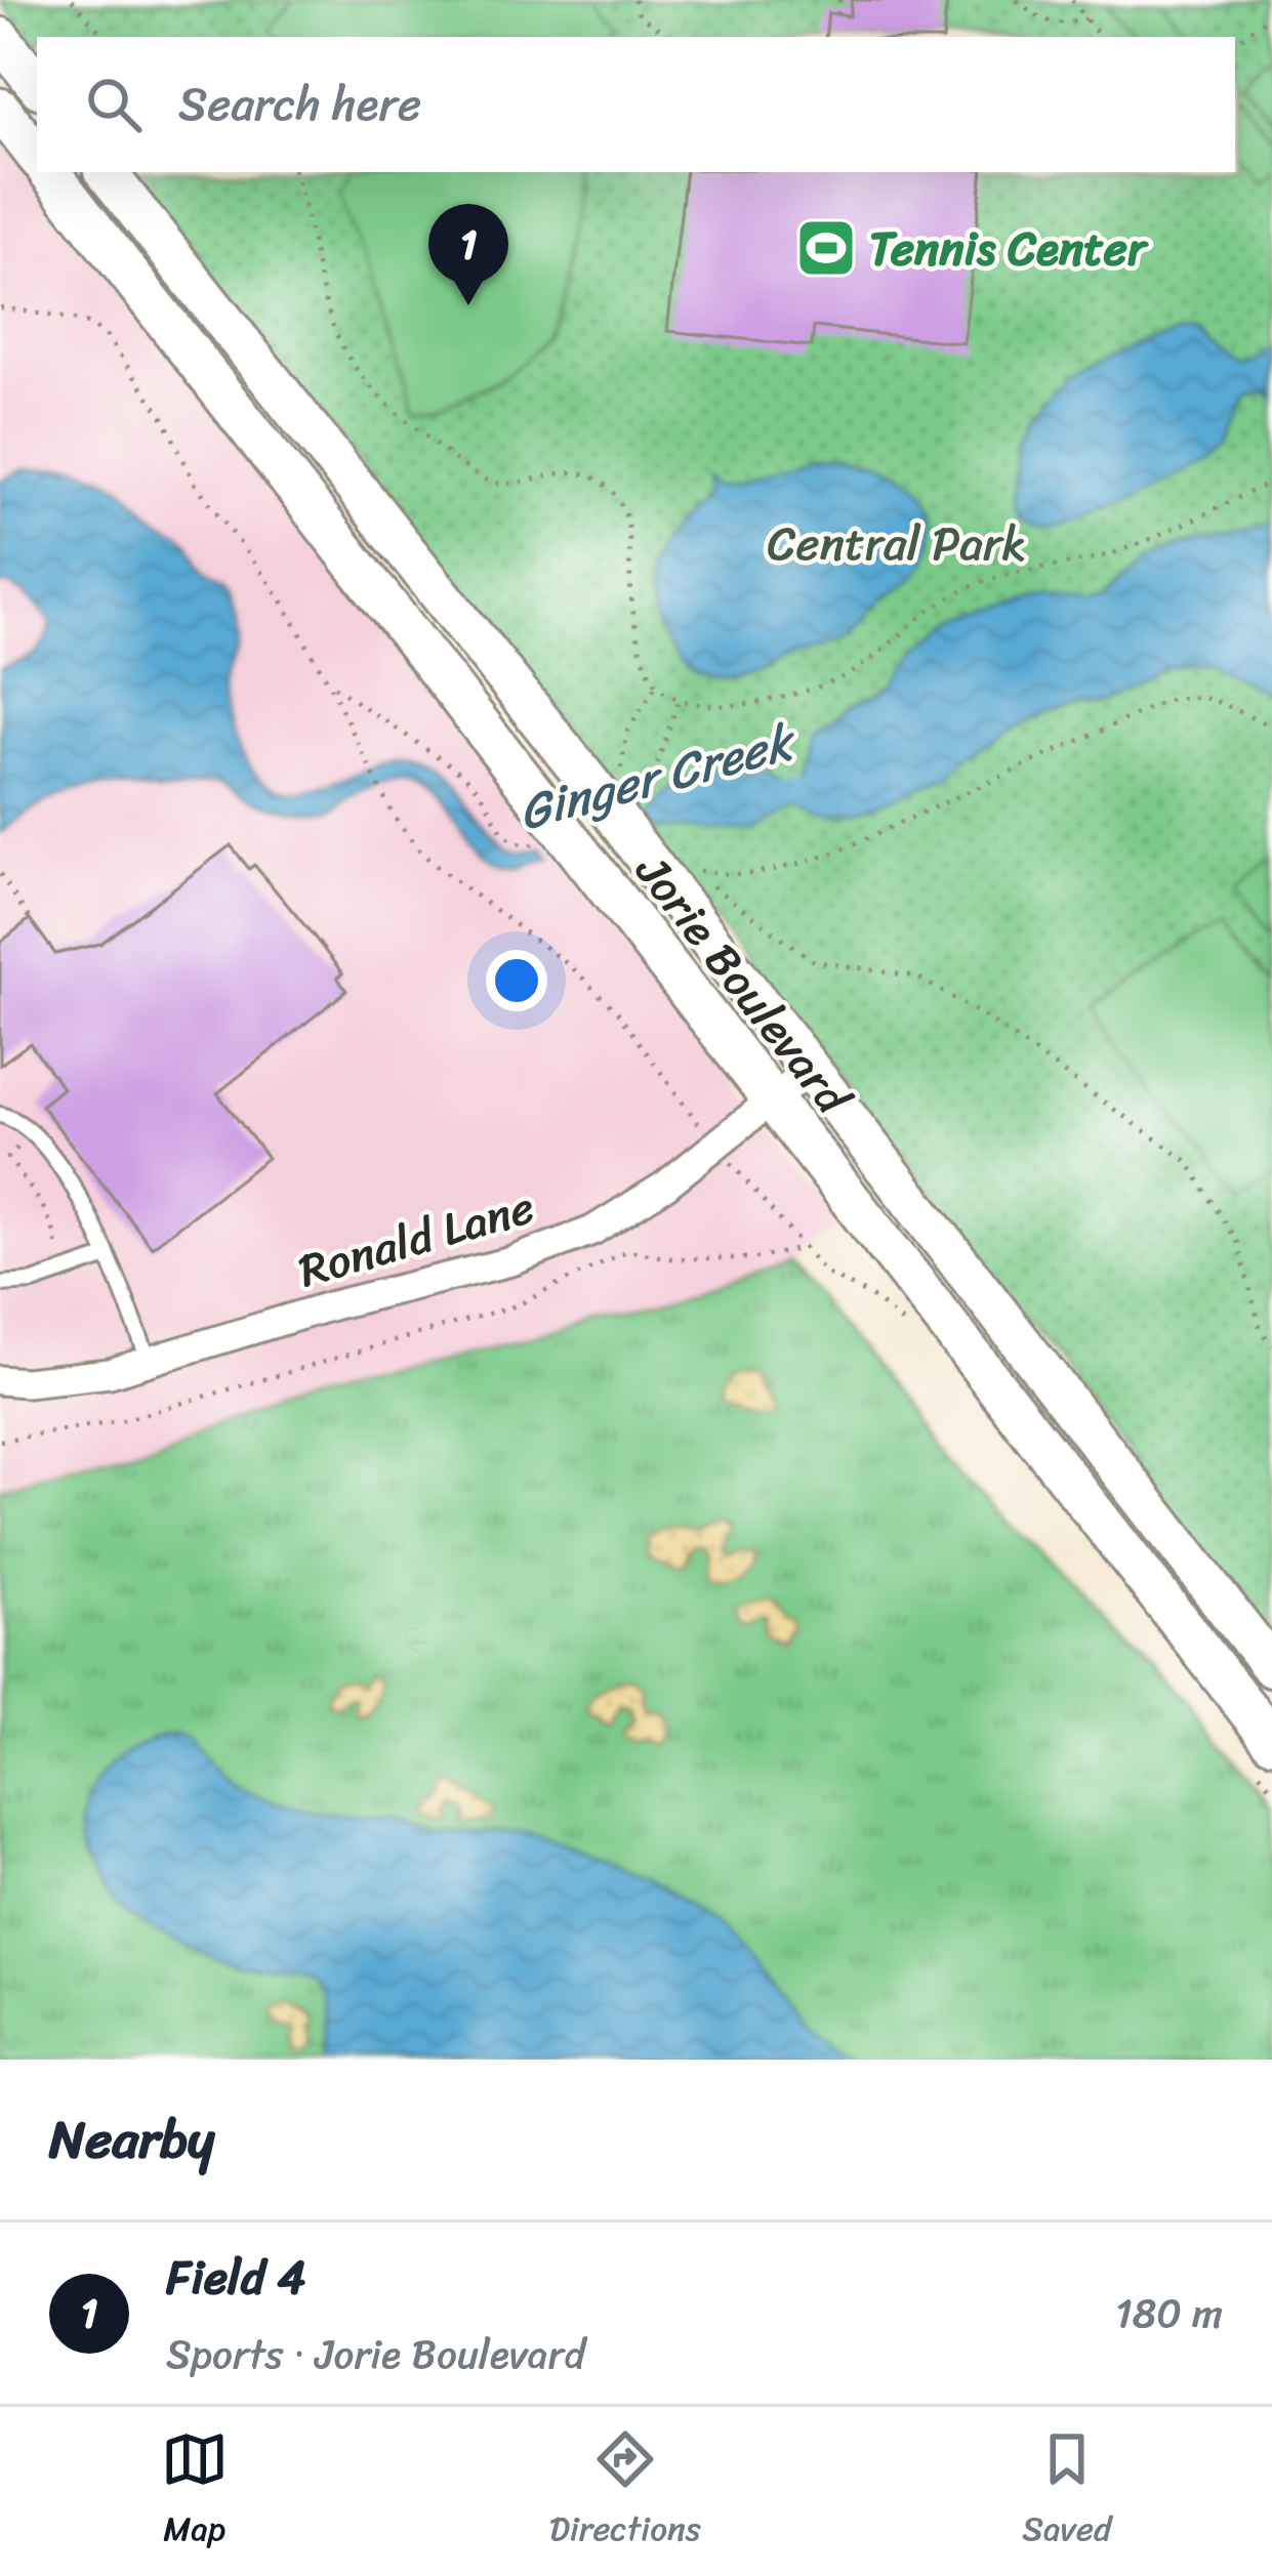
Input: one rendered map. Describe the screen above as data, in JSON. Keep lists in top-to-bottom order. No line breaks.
{"streets":{"main road":["Jorie Boulevard"],"street":["Ronald Lane"]},"crossings":[["Jorie Boulevard","Ronald Lane"]],"water":["Ginger Creek"],"parks":["Central Park"],"places":{"sports":["Tennis Center"]},"page":{"search":"Search here","pins":"1","heading":"Nearby","list":[{"mark":"1","name":"Field 4","note":"Sports · Jorie Boulevard","value":"180 m"}],"nav":["Map","Directions","Saved"]}}
